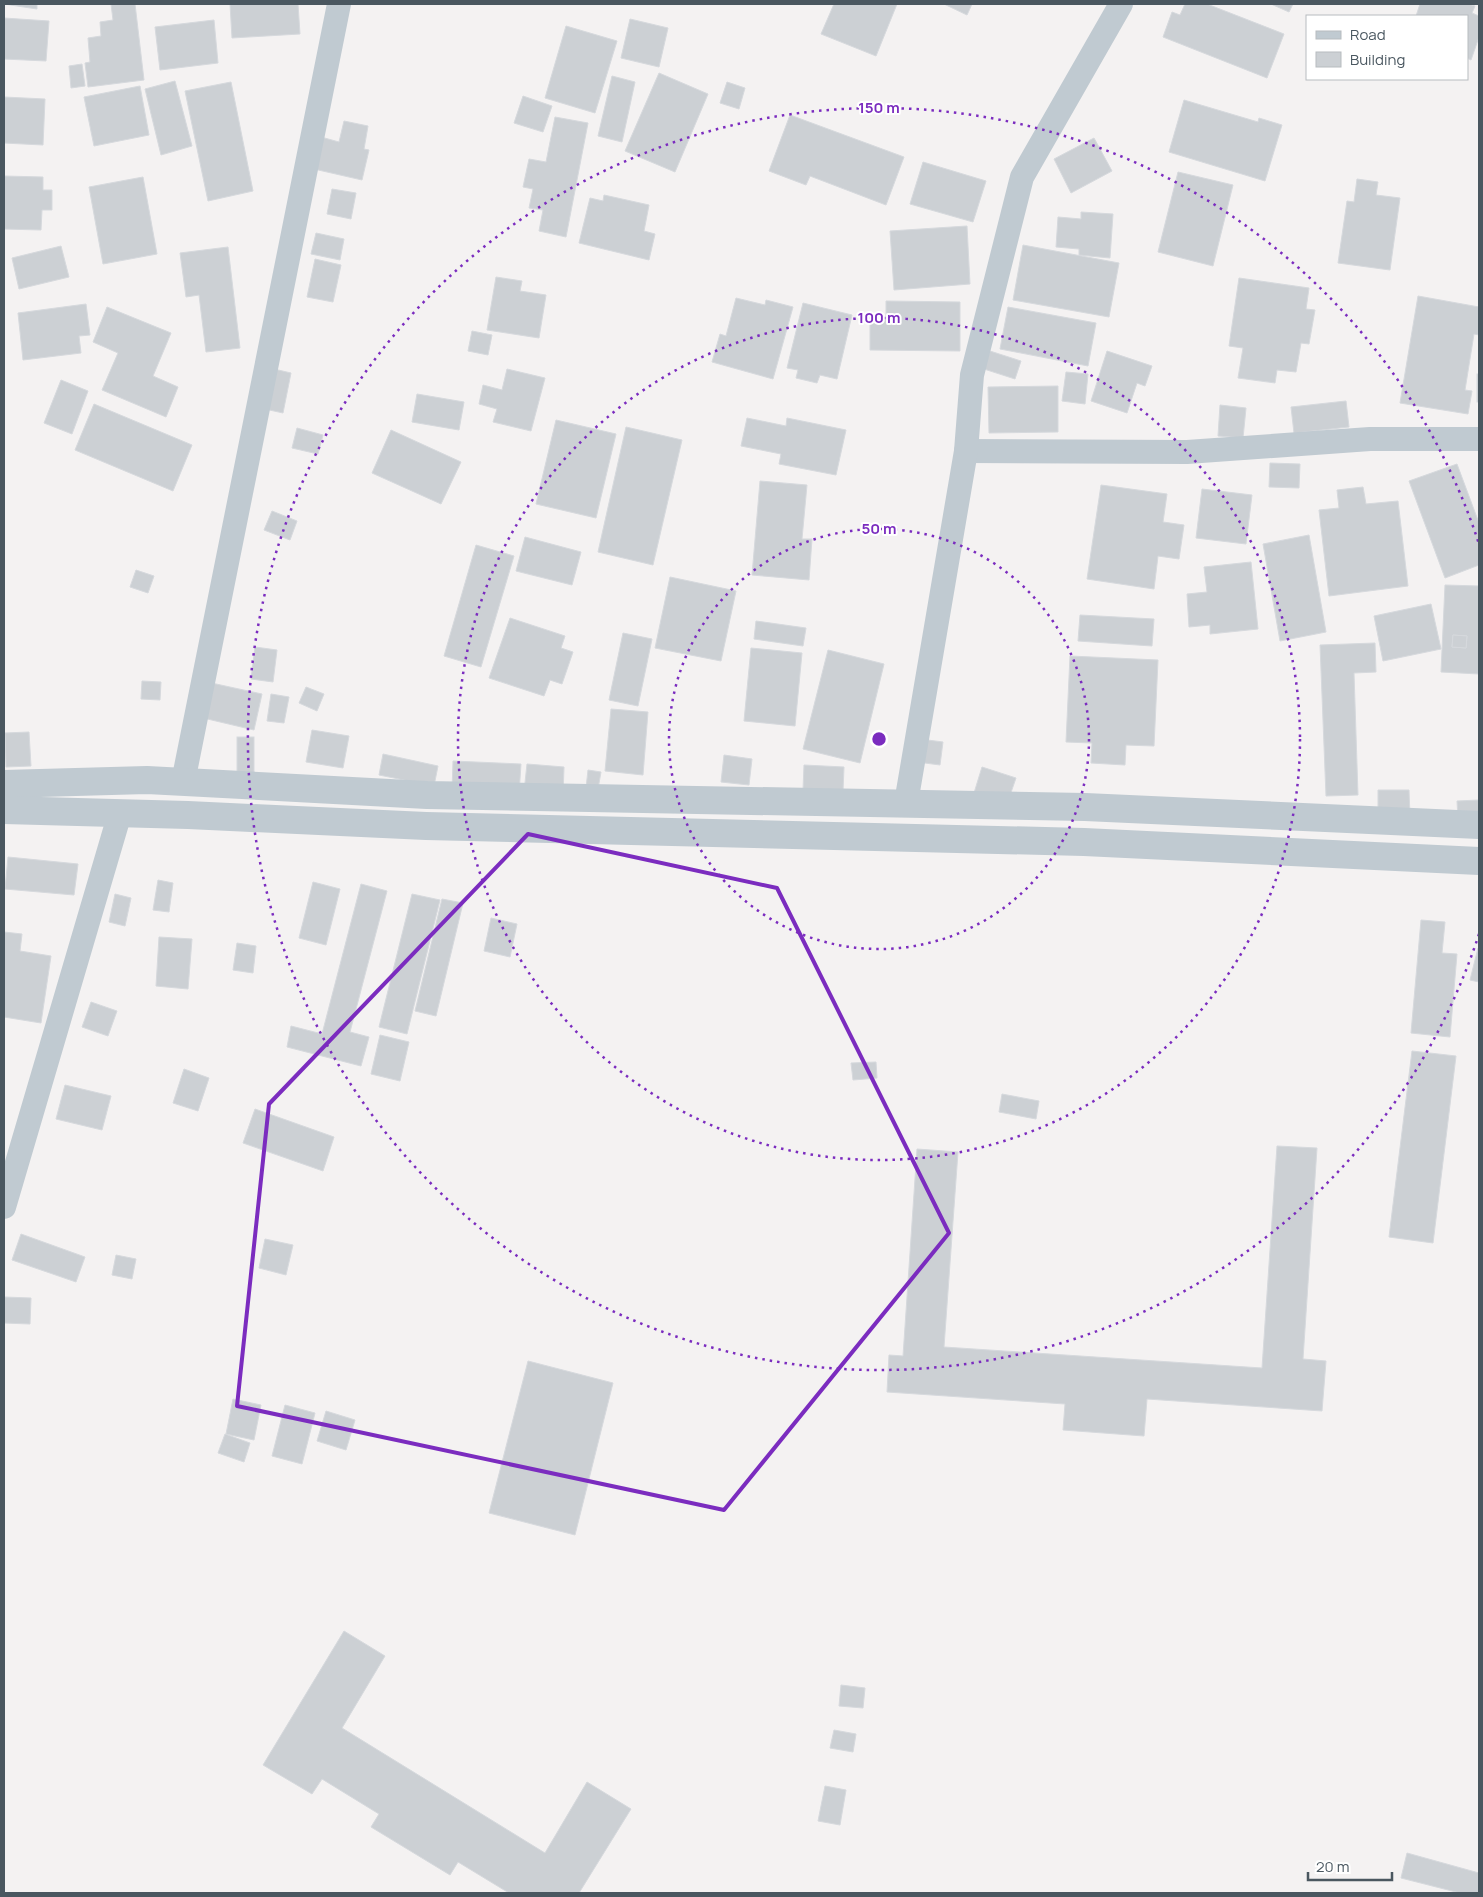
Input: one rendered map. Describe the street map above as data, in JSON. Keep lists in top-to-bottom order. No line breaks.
{"legend":["Road","Building"],"scale_bar":"20 m","rings":["150 m","100 m","50 m"]}
